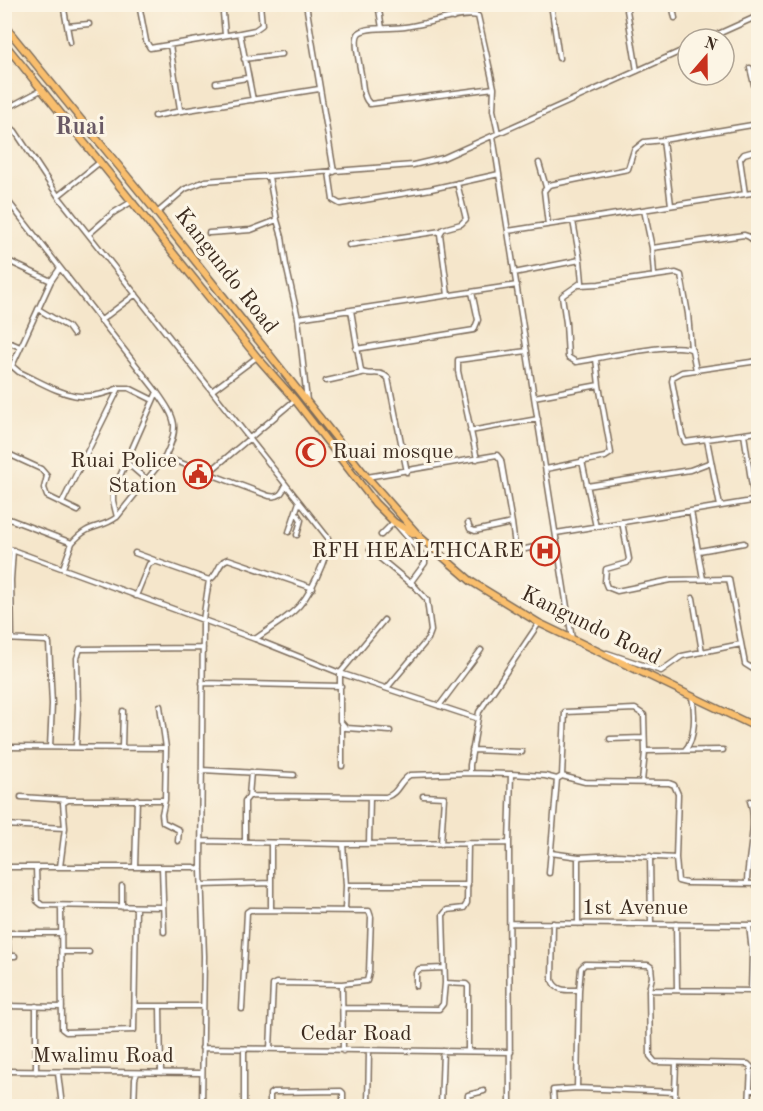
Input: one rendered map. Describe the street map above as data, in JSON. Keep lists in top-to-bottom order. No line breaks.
{"streets":{"highway":["Kangundo Road"],"street":["1st Avenue","Cedar Road","Mwalimu Road"]},"districts":["Ruai"],"places":{"mosque":["Ruai mosque"],"public building":["Ruai Police Station"],"hospital":["RFH HEALTHCARE"]},"north":"top"}
